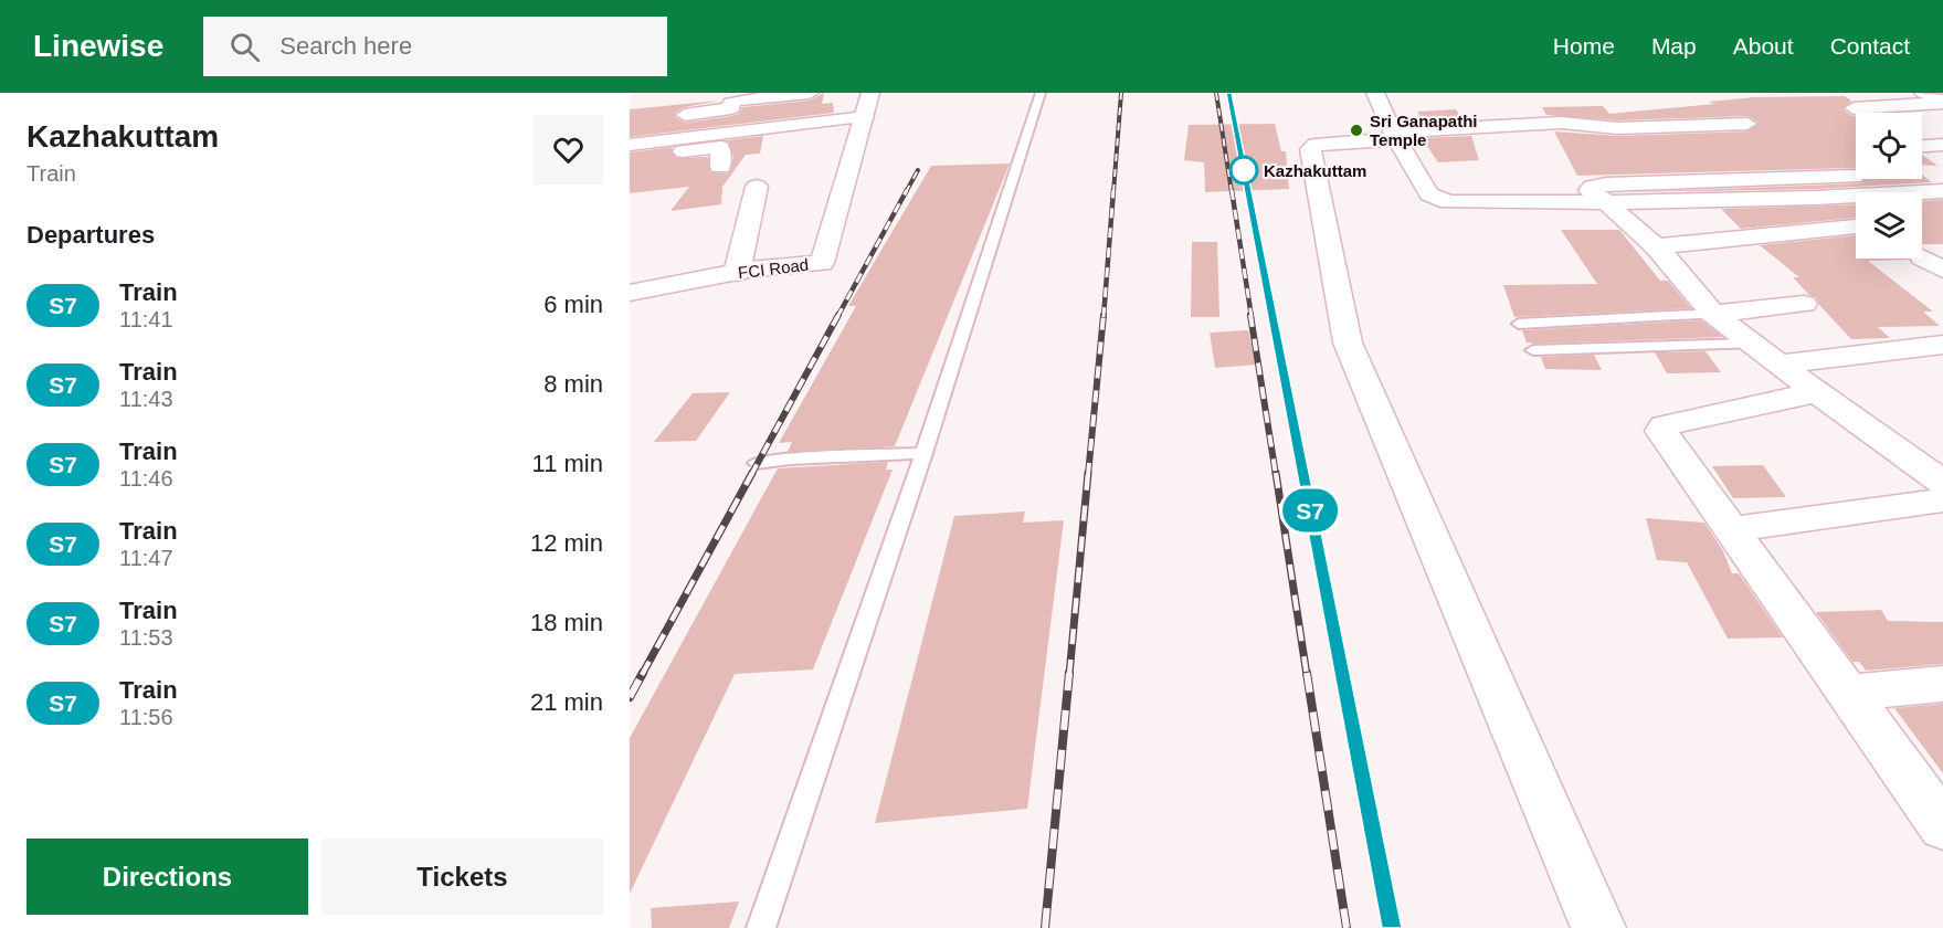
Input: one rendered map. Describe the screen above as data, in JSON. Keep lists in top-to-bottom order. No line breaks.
{"streets":{"street":["FCI Road"]},"places":["Sri Ganapathi Temple","Kazhakuttam"],"page":{"header":"Linewise","search":"Search here","nav":["Home","Map","About","Contact"],"heading":[["Kazhakuttam","Train"],"Departures"],"on_map":"S7","list":[{"mark":"S7","name":"Train","note":"11:41","value":"6 min"},{"mark":"S7","name":"Train","note":"11:43","value":"8 min"},{"mark":"S7","name":"Train","note":"11:46","value":"11 min"},{"mark":"S7","name":"Train","note":"11:47","value":"12 min"},{"mark":"S7","name":"Train","note":"11:53","value":"18 min"},{"mark":"S7","name":"Train","note":"11:56","value":"21 min"}],"buttons":["Directions","Tickets"]}}
